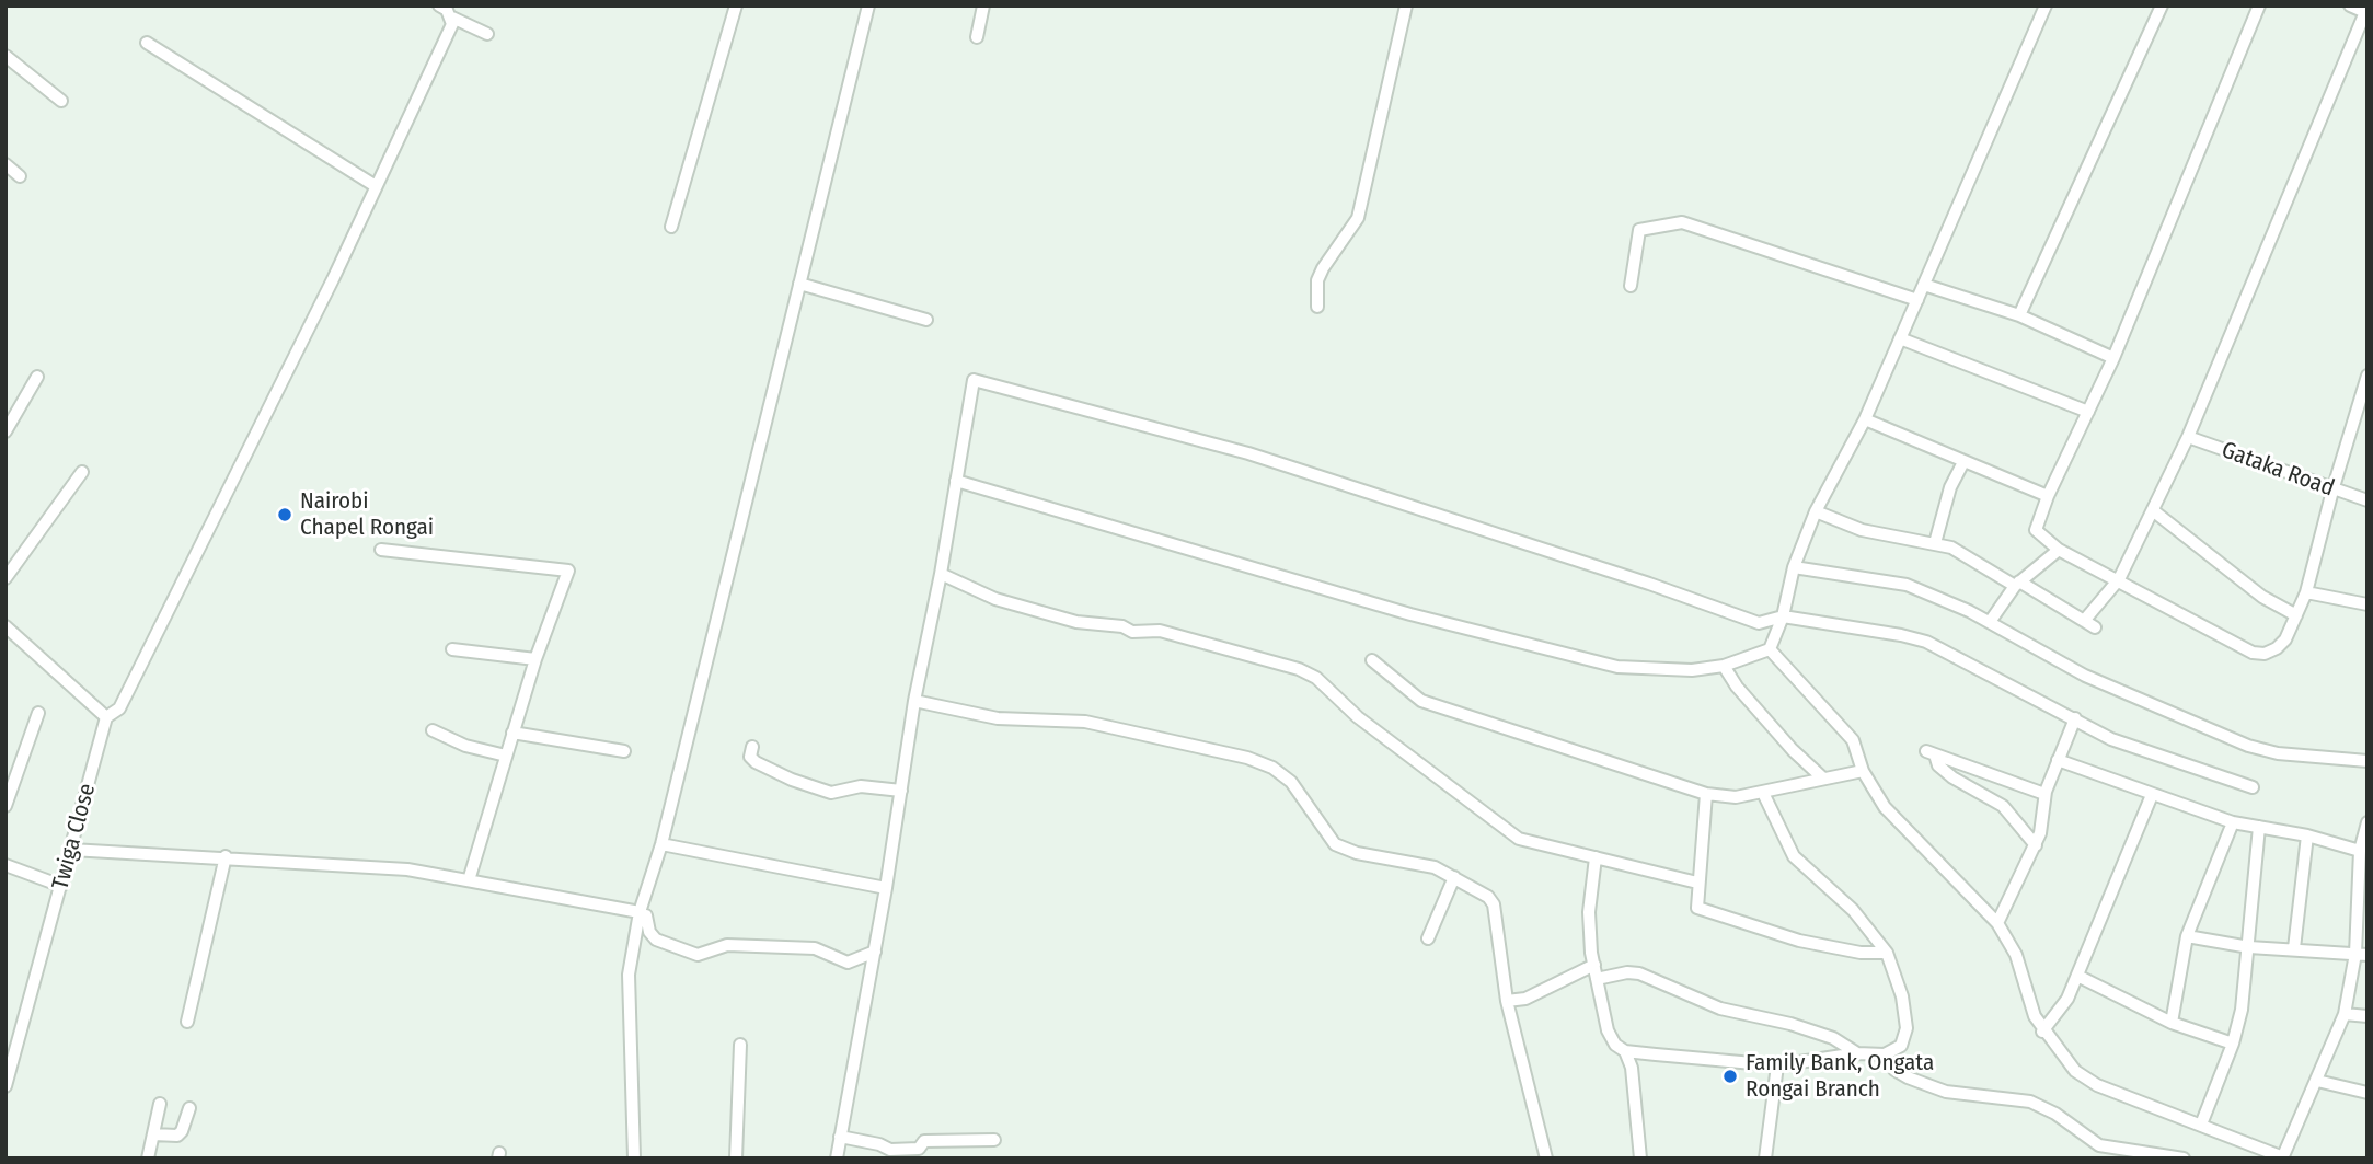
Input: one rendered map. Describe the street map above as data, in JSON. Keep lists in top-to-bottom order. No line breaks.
{"streets":{"street":["Gataka Road","Twiga Close"]},"places":["Nairobi Chapel Rongai","Family Bank, Ongata Rongai Branch"]}
